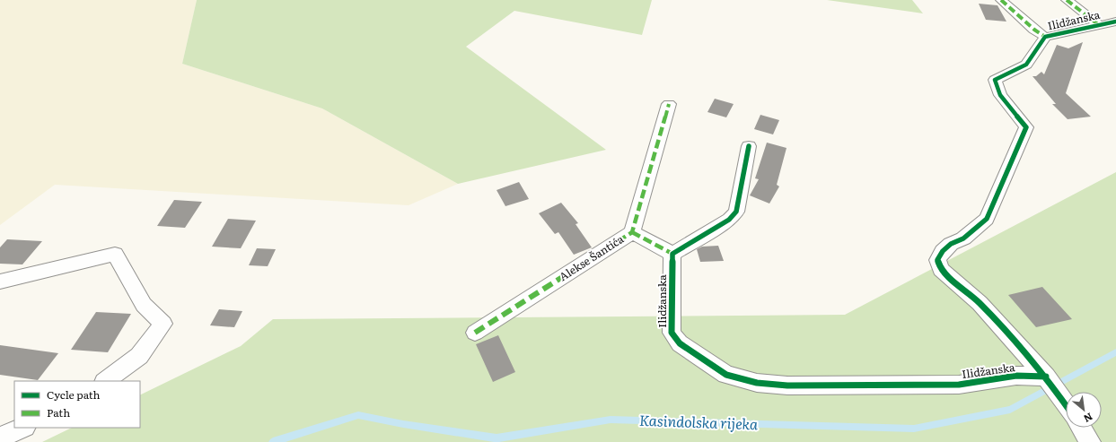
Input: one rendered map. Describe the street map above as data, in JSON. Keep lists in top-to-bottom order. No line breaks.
{"streets":{"street":["Ilidžanska","Alekse Šantića"]},"water":["Kasindolska rijeka"],"legend":["Cycle path","Path"],"north":"bottom right"}
